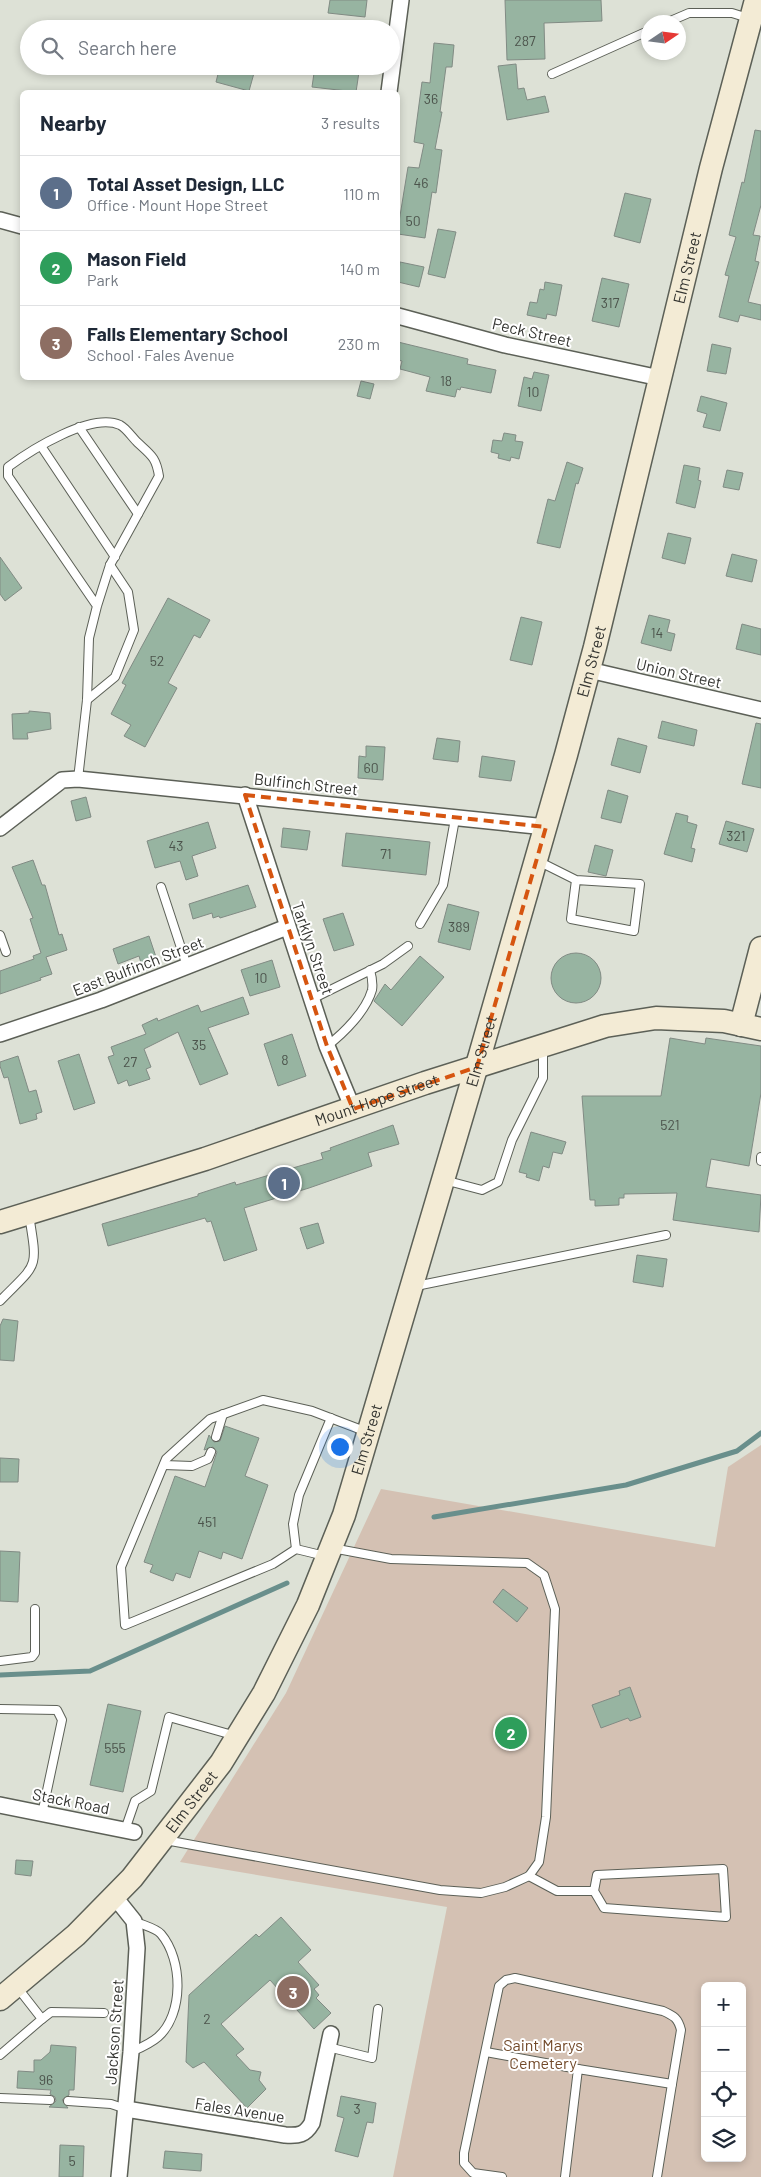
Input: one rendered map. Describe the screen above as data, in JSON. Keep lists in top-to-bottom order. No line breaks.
{"streets":{"main road":["Elm Street","Mount Hope Street"],"street":["Peck Street","Union Street","Bulfinch Street","Tarklyn Street","East Bulfinch Street","Stack Road","Jackson Street","Fales Avenue"]},"crossings":[["Elm Street","Peck Street"],["Elm Street","Union Street"],["Elm Street","Bulfinch Street"],["Elm Street","Mount Hope Street"],["Bulfinch Street","Tarklyn Street"],["Tarklyn Street","East Bulfinch Street"],["Tarklyn Street","Mount Hope Street"],["Jackson Street","Fales Avenue"]],"parks":["Saint Marys Cemetery"],"house_numbers":["287","36","46","50","317","18","10","14","52","60","321","43","71","389","10","35","8","27","521","451","555","2","96","3","5"],"north":"right","page":{"search":"Search here","heading":["Nearby","3 results"],"list":[{"mark":"1","name":"Total Asset Design, LLC","note":"Office · Mount Hope Street","value":"110 m"},{"mark":"2","name":"Mason Field","note":"Park","value":"140 m"},{"mark":"3","name":"Falls Elementary School","note":"School · Fales Avenue","value":"230 m"}],"pins":["1","2","3"],"map_buttons":["+","−"]}}
